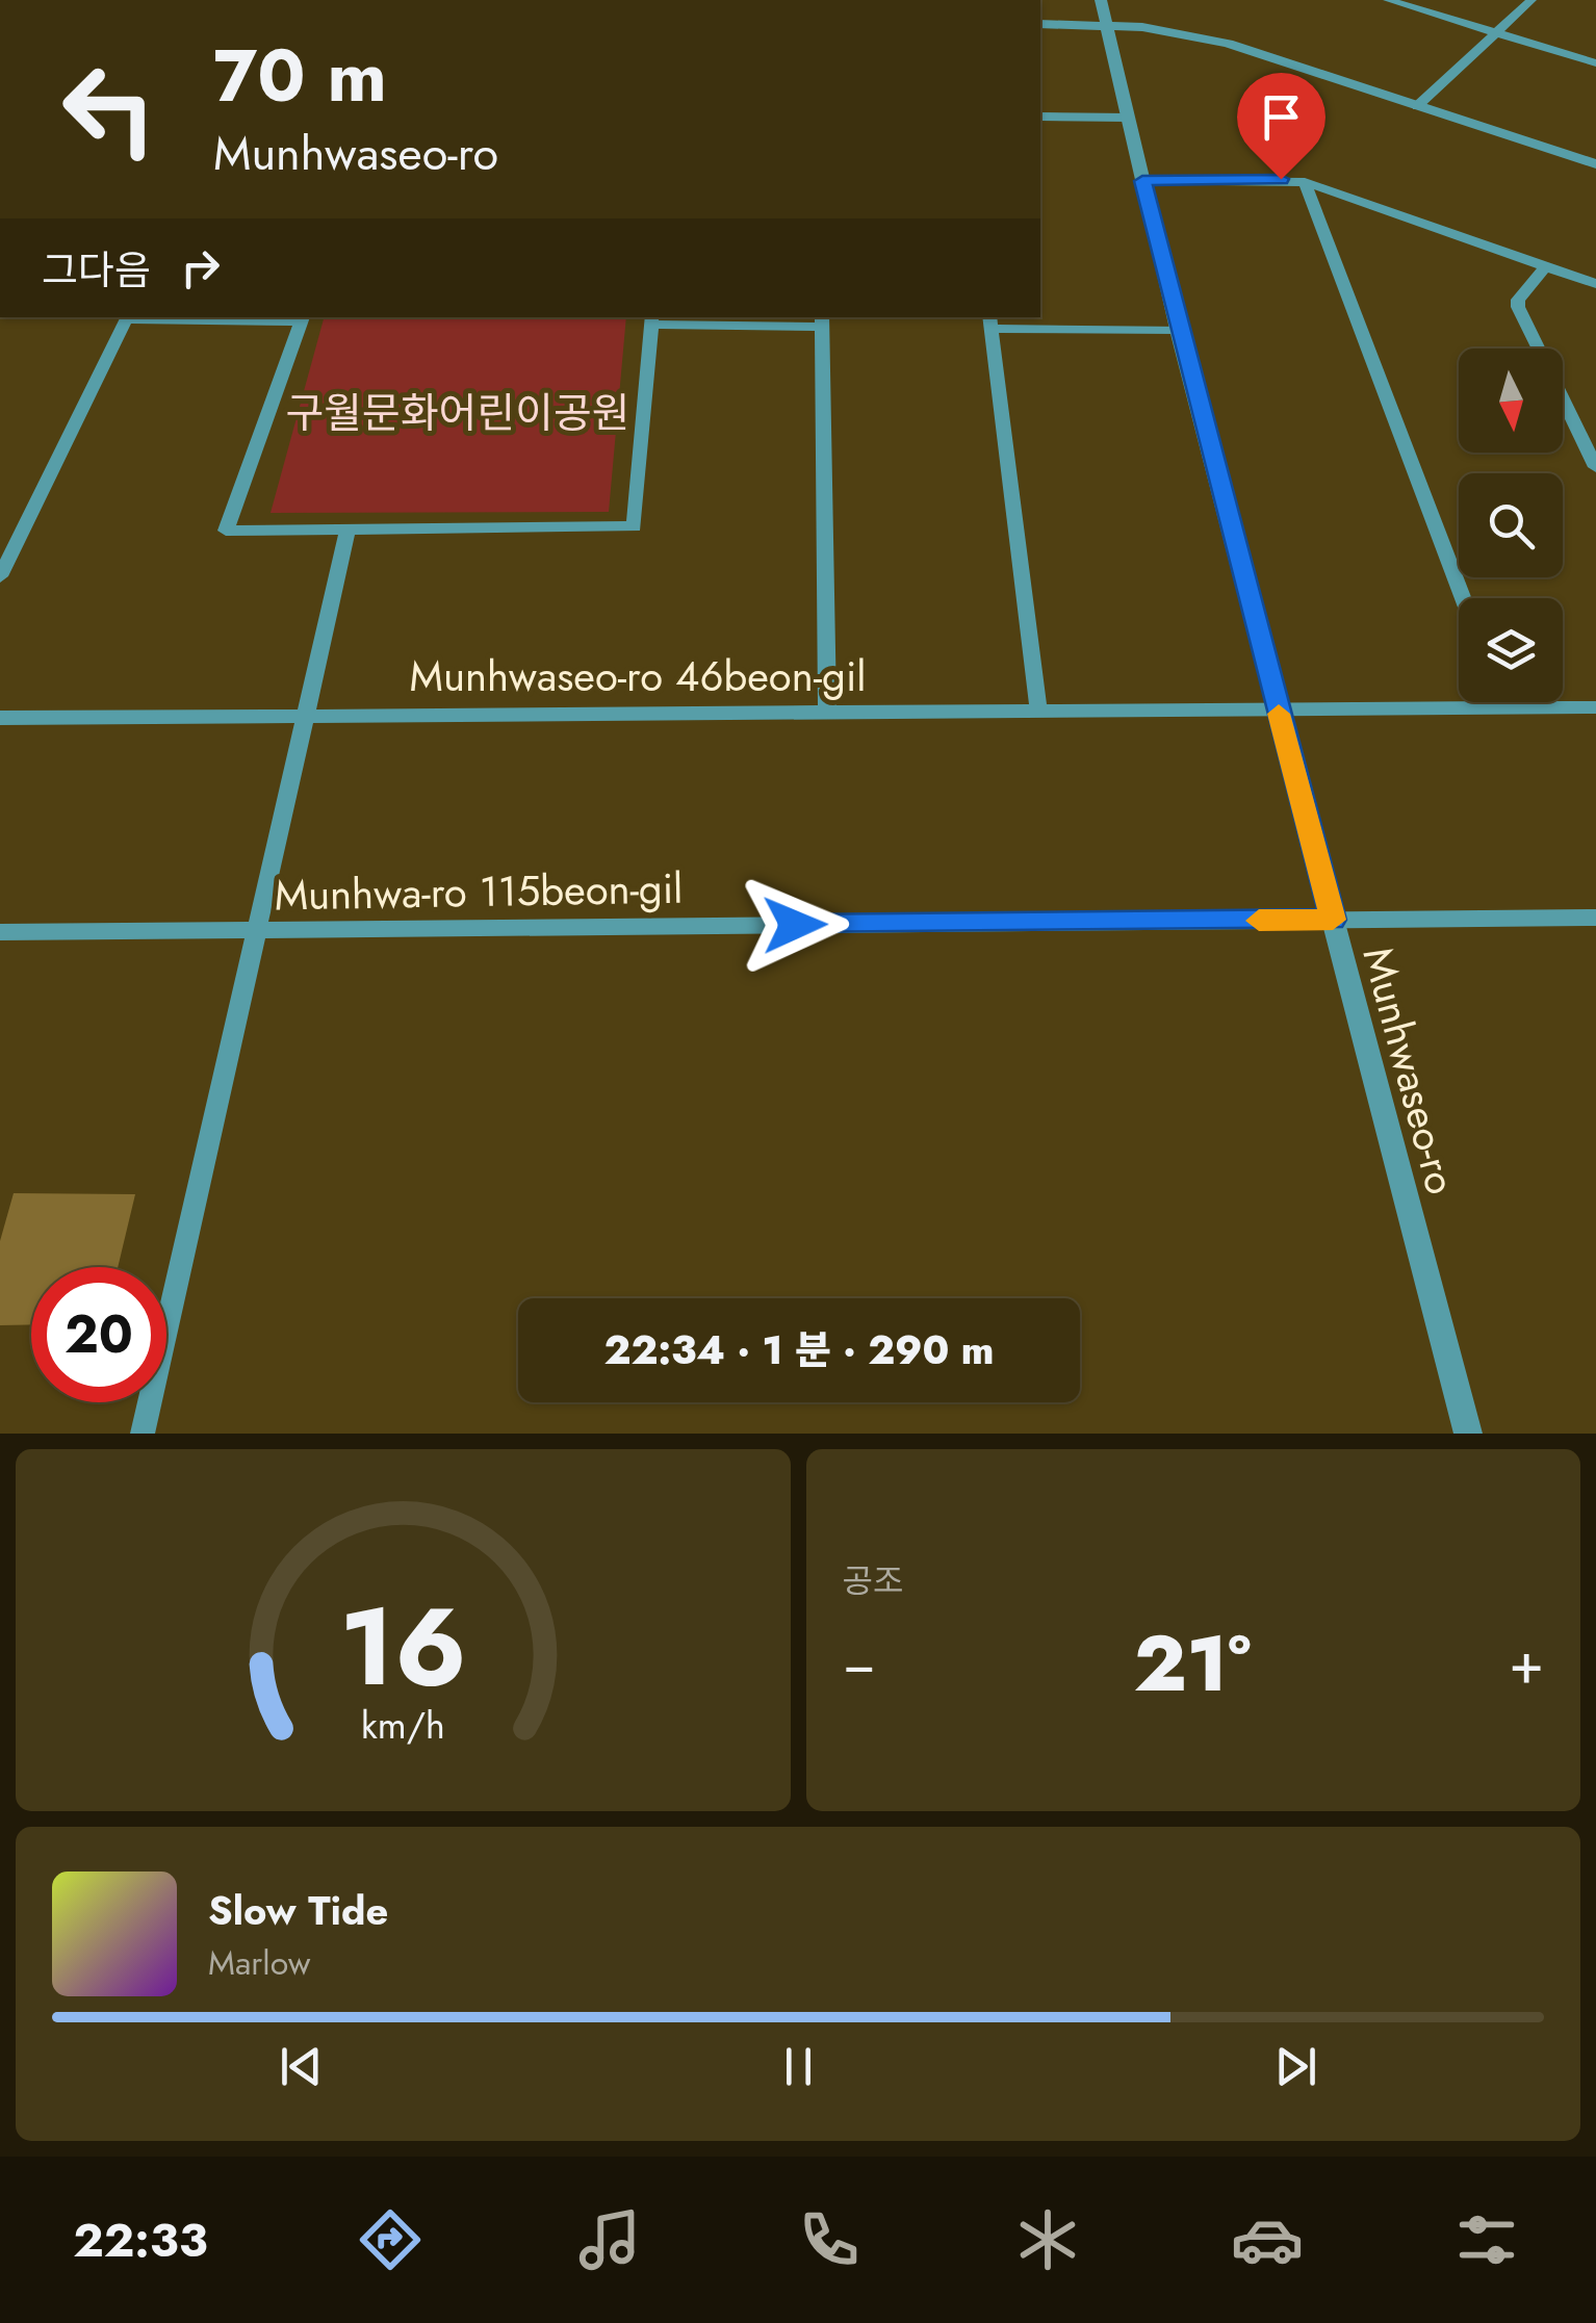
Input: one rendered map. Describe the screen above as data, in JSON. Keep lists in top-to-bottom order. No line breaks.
{"streets":{"street":["Munhwaseo-ro"],"lane":["Munhwaseo-ro 46beon-gil","Munhwa-ro 115beon-gil"]},"crossings":[["Munhwaseo-ro 46beon-gil","Munhwaseo-ro"],["Munhwa-ro 115beon-gil","Munhwaseo-ro"]],"parks":["구월문화어린이공원"],"north":"bottom","page":{"turn":["70 m","Munhwaseo-ro"],"then":"그다음","limit":"20","trip":"22:34 · 1 분 · 290 m","tile":"공조","heat":["−","21°","+"],"song":["Slow Tide","Marlow"],"tabs":"22:33","gauge":["16","km/h"]}}
